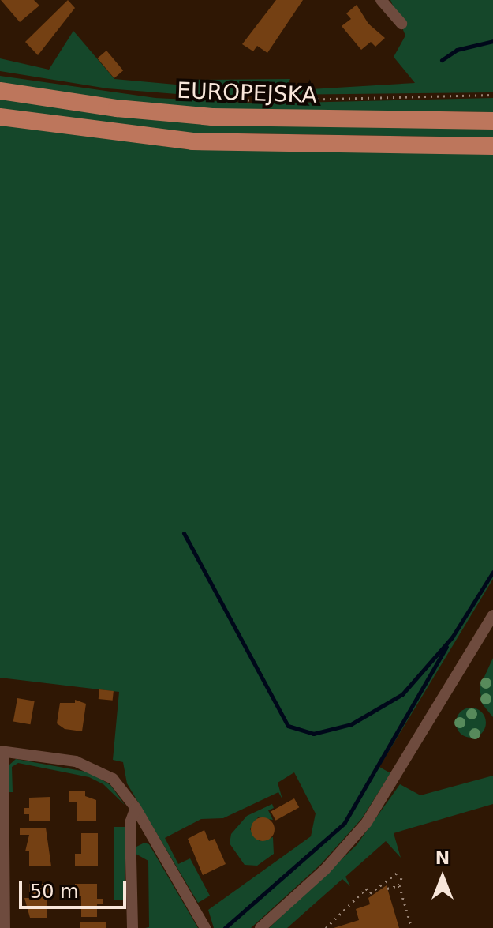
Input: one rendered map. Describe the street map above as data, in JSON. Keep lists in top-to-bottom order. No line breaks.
{"streets":{"main road":["EUROPEJSKA"]},"scale_bar":"50 m","north":"top"}
